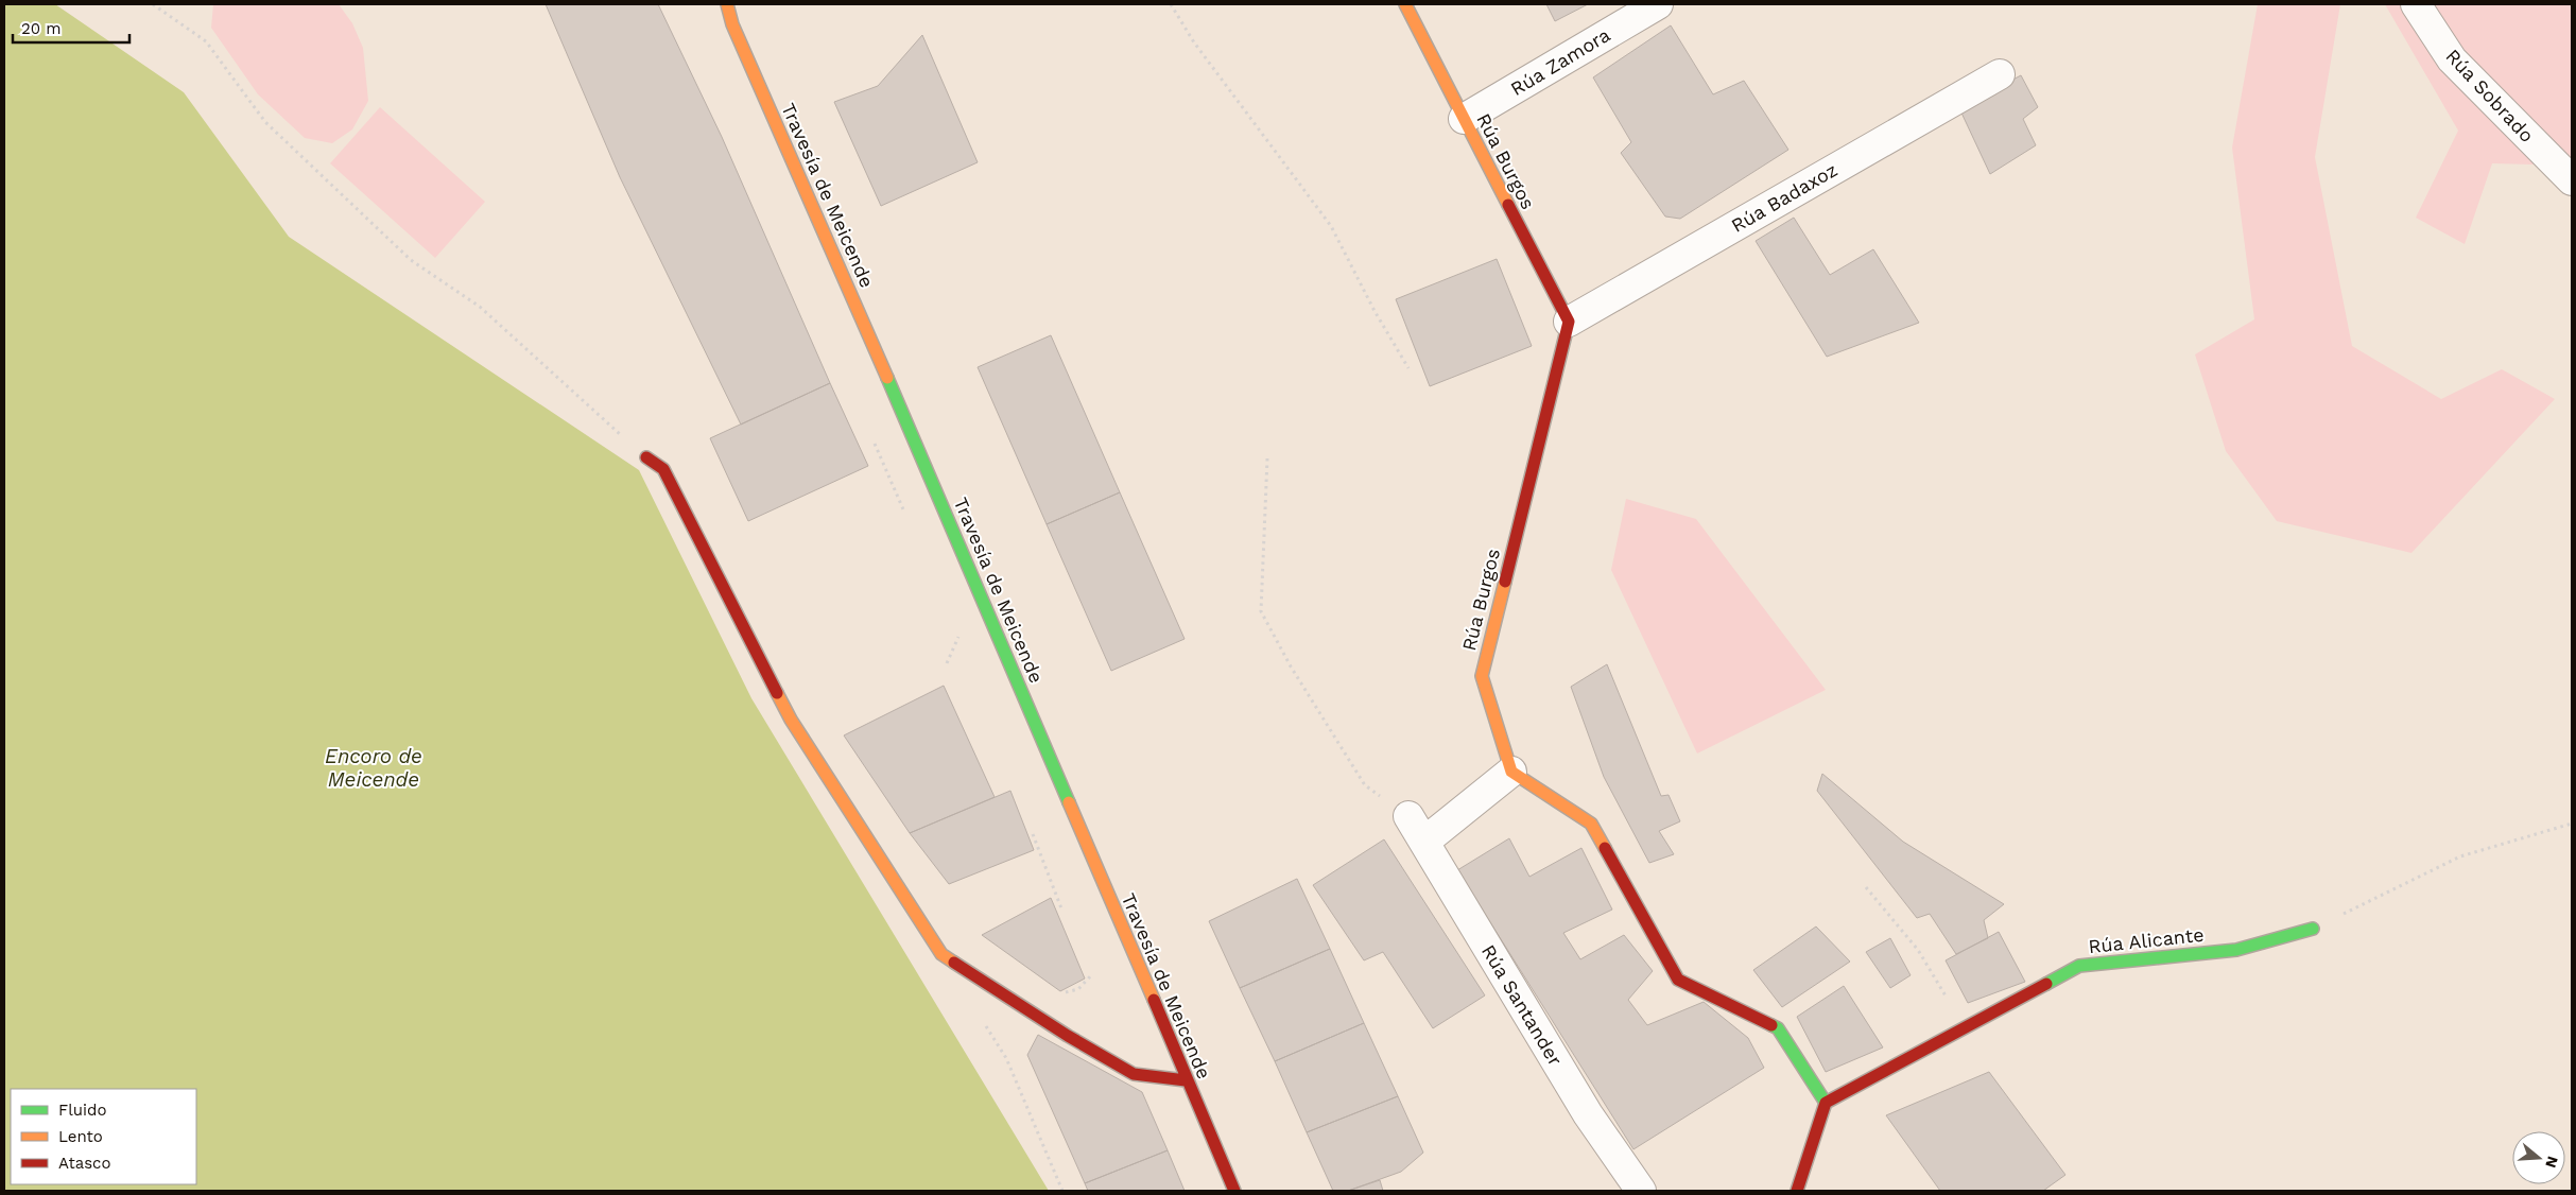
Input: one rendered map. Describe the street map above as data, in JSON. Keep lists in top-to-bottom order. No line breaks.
{"streets":{"street":["Rúa Zamora","Rúa Sobrado","Rúa Burgos","Travesía de Meicende","Rúa Badaxoz","Rúa Alicante","Rúa Santander"]},"crossings":[["Rúa Zamora","Rúa Burgos"],["Rúa Burgos","Rúa Badaxoz"]],"water":["Encoro de Meicende"],"legend":["Fluido","Lento","Atasco"],"scale_bar":"20 m","north":"right"}
